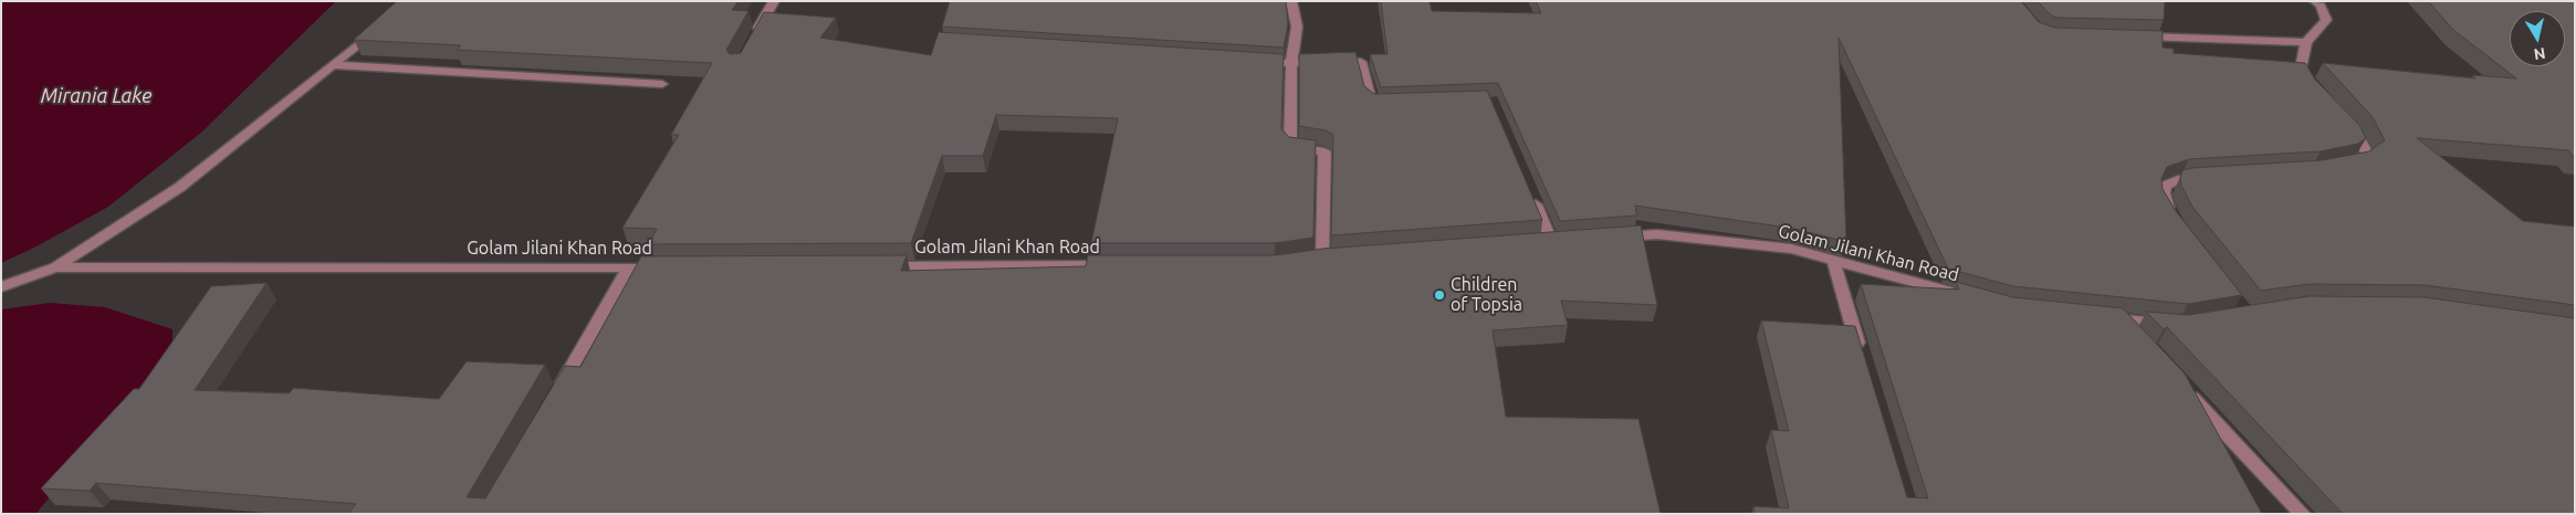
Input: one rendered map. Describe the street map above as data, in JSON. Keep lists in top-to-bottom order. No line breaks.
{"streets":{"street":["Golam Jilani Khan Road"]},"water":["Mirania Lake"],"places":["Children of Topsia"],"north":"bottom"}
